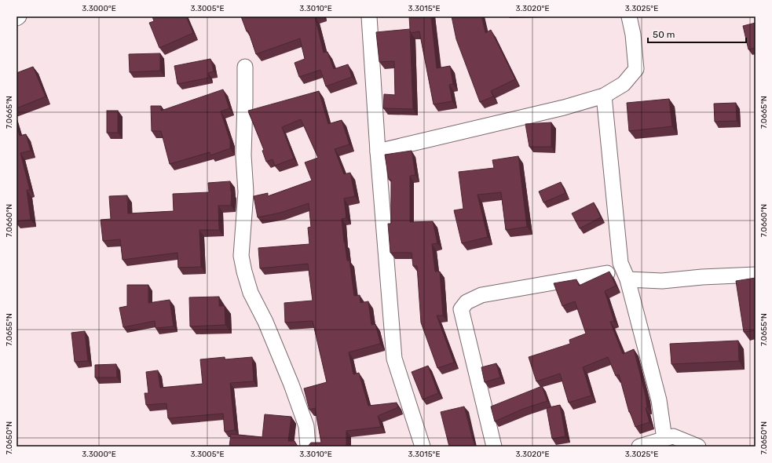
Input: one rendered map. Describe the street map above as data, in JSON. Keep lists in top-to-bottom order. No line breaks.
{"scale_bar":"50 m","coordinates":["3.3000°E","3.3005°E","3.3010°E","3.3015°E","3.3020°E","3.3025°E","7.0665°N","7.0660°N","7.0655°N","7.0650°N"]}
